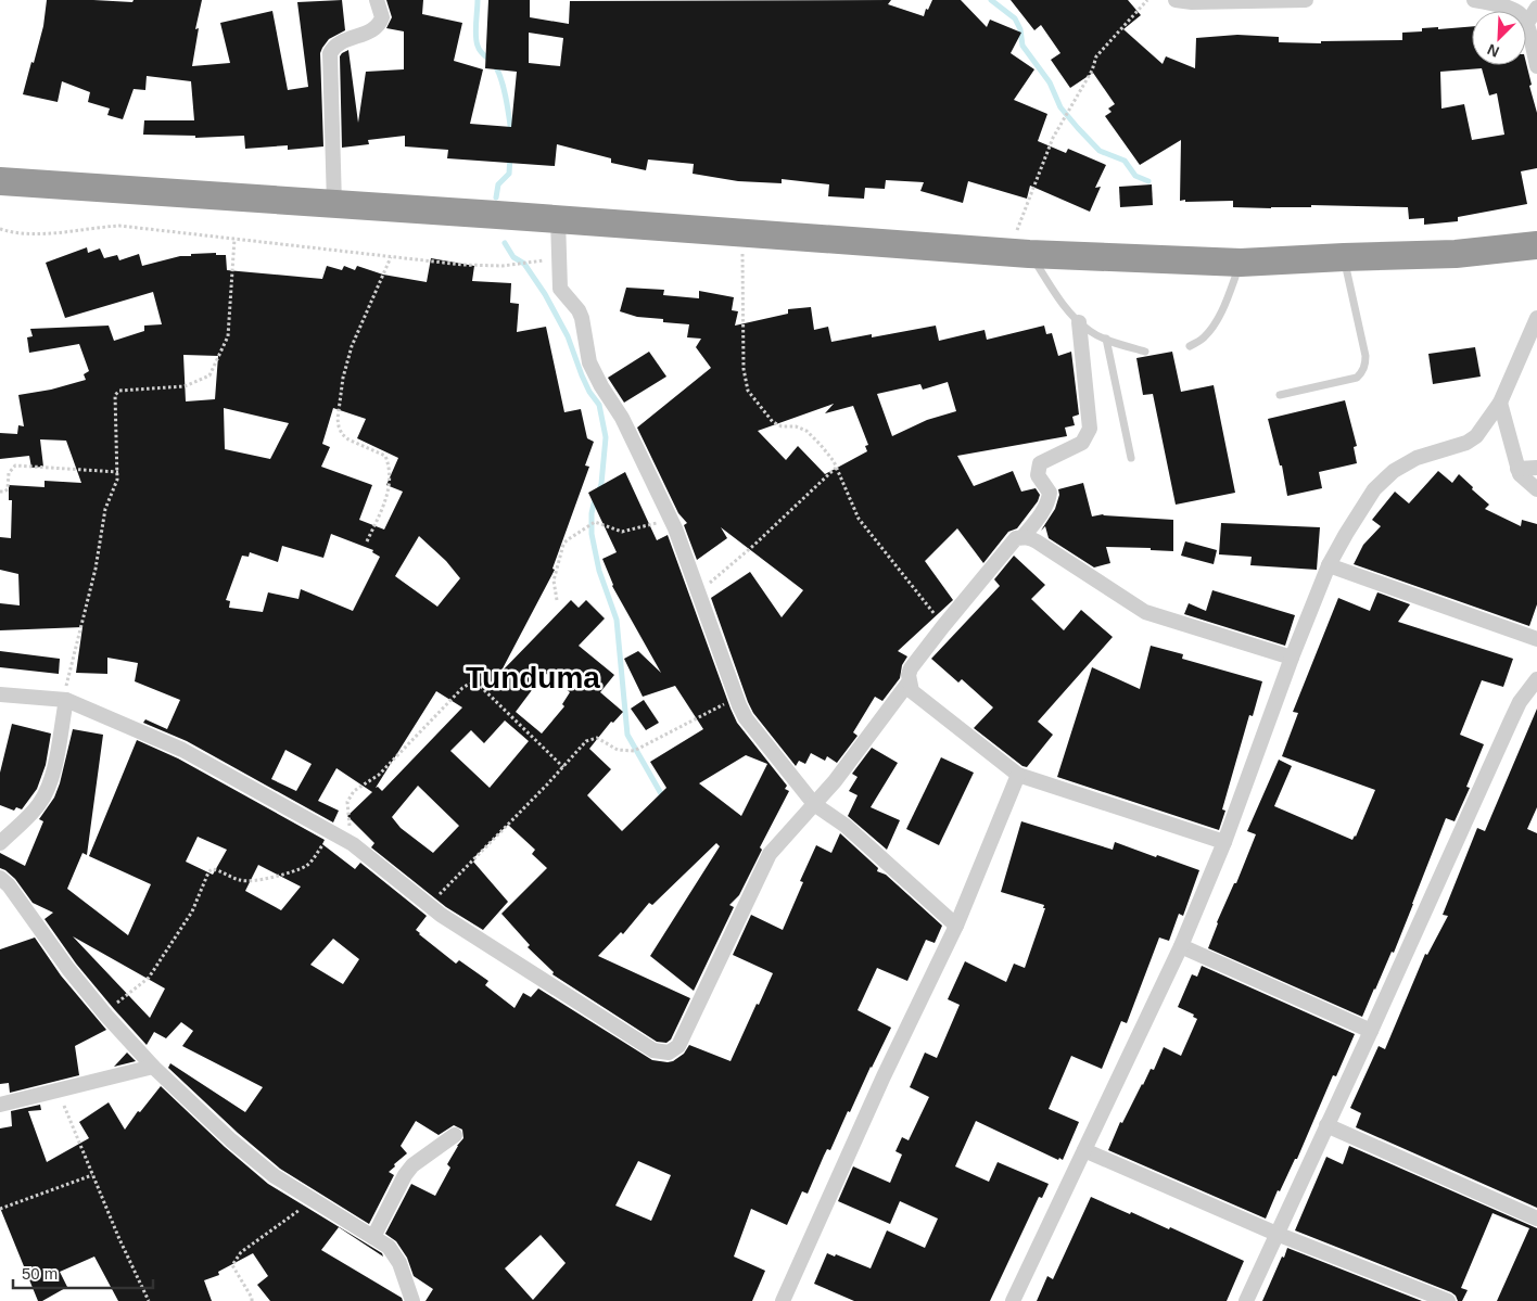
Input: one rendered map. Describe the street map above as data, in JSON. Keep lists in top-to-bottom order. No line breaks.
{"districts":["Tunduma"],"scale_bar":"50 m","north":"bottom left"}
